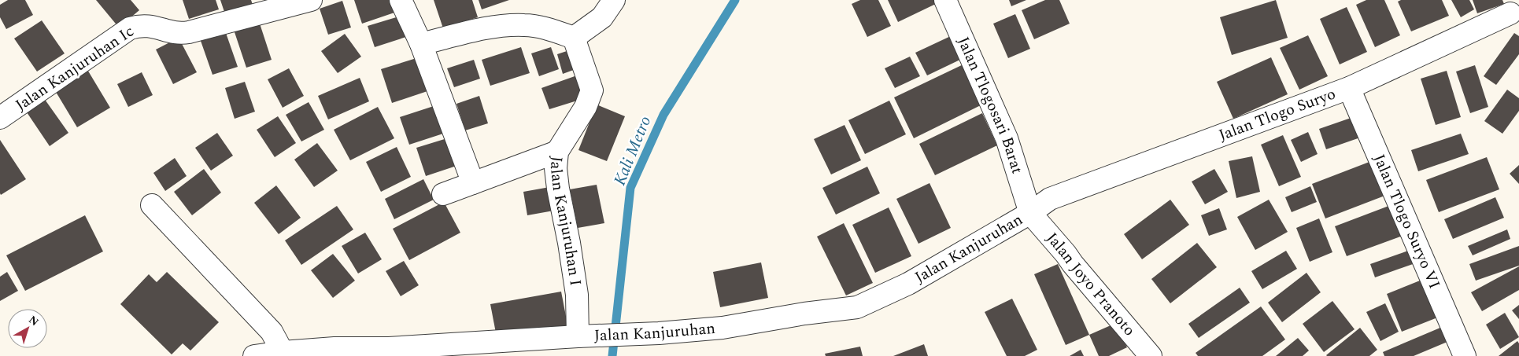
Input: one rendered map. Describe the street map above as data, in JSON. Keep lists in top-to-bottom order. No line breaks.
{"streets":{"street":["Jalan Kanjuruhan Ic","Jalan Tlogosari Barat","Jalan Tlogo Suryo","Jalan Kanjuruhan I","Jalan Tlogo Suryo VI","Jalan Kanjuruhan","Jalan Joyo Pranoto"]},"crossings":[["Jalan Tlogosari Barat","Jalan Tlogo Suryo"],["Jalan Tlogosari Barat","Jalan Kanjuruhan"],["Jalan Tlogosari Barat","Jalan Joyo Pranoto"],["Jalan Tlogo Suryo","Jalan Tlogo Suryo VI"],["Jalan Tlogo Suryo","Jalan Kanjuruhan"],["Jalan Tlogo Suryo","Jalan Joyo Pranoto"],["Jalan Kanjuruhan I","Jalan Kanjuruhan"],["Jalan Kanjuruhan","Jalan Joyo Pranoto"]],"water":["Kali Metro"],"north":"top right"}
